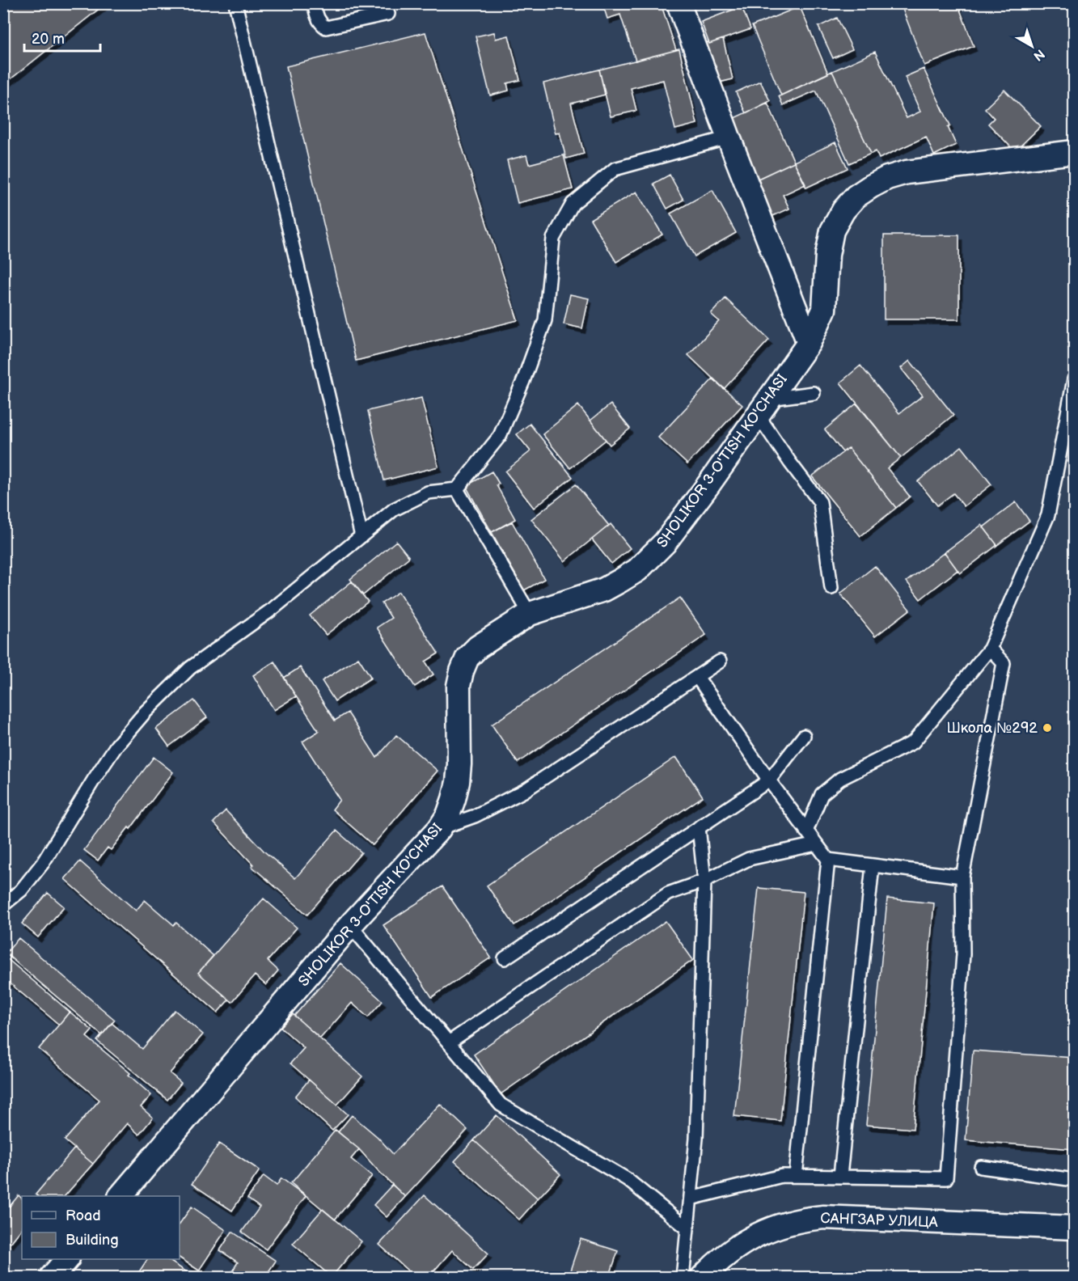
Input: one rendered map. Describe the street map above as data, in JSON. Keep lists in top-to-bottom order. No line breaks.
{"streets":{"street":["SHOLIKOR 3-O'TISH KO'CHASI","САНГЗАР УЛИЦА"]},"places":["Школа №292"],"legend":["Road","Building"],"scale_bar":"20 m","north":"bottom right"}
